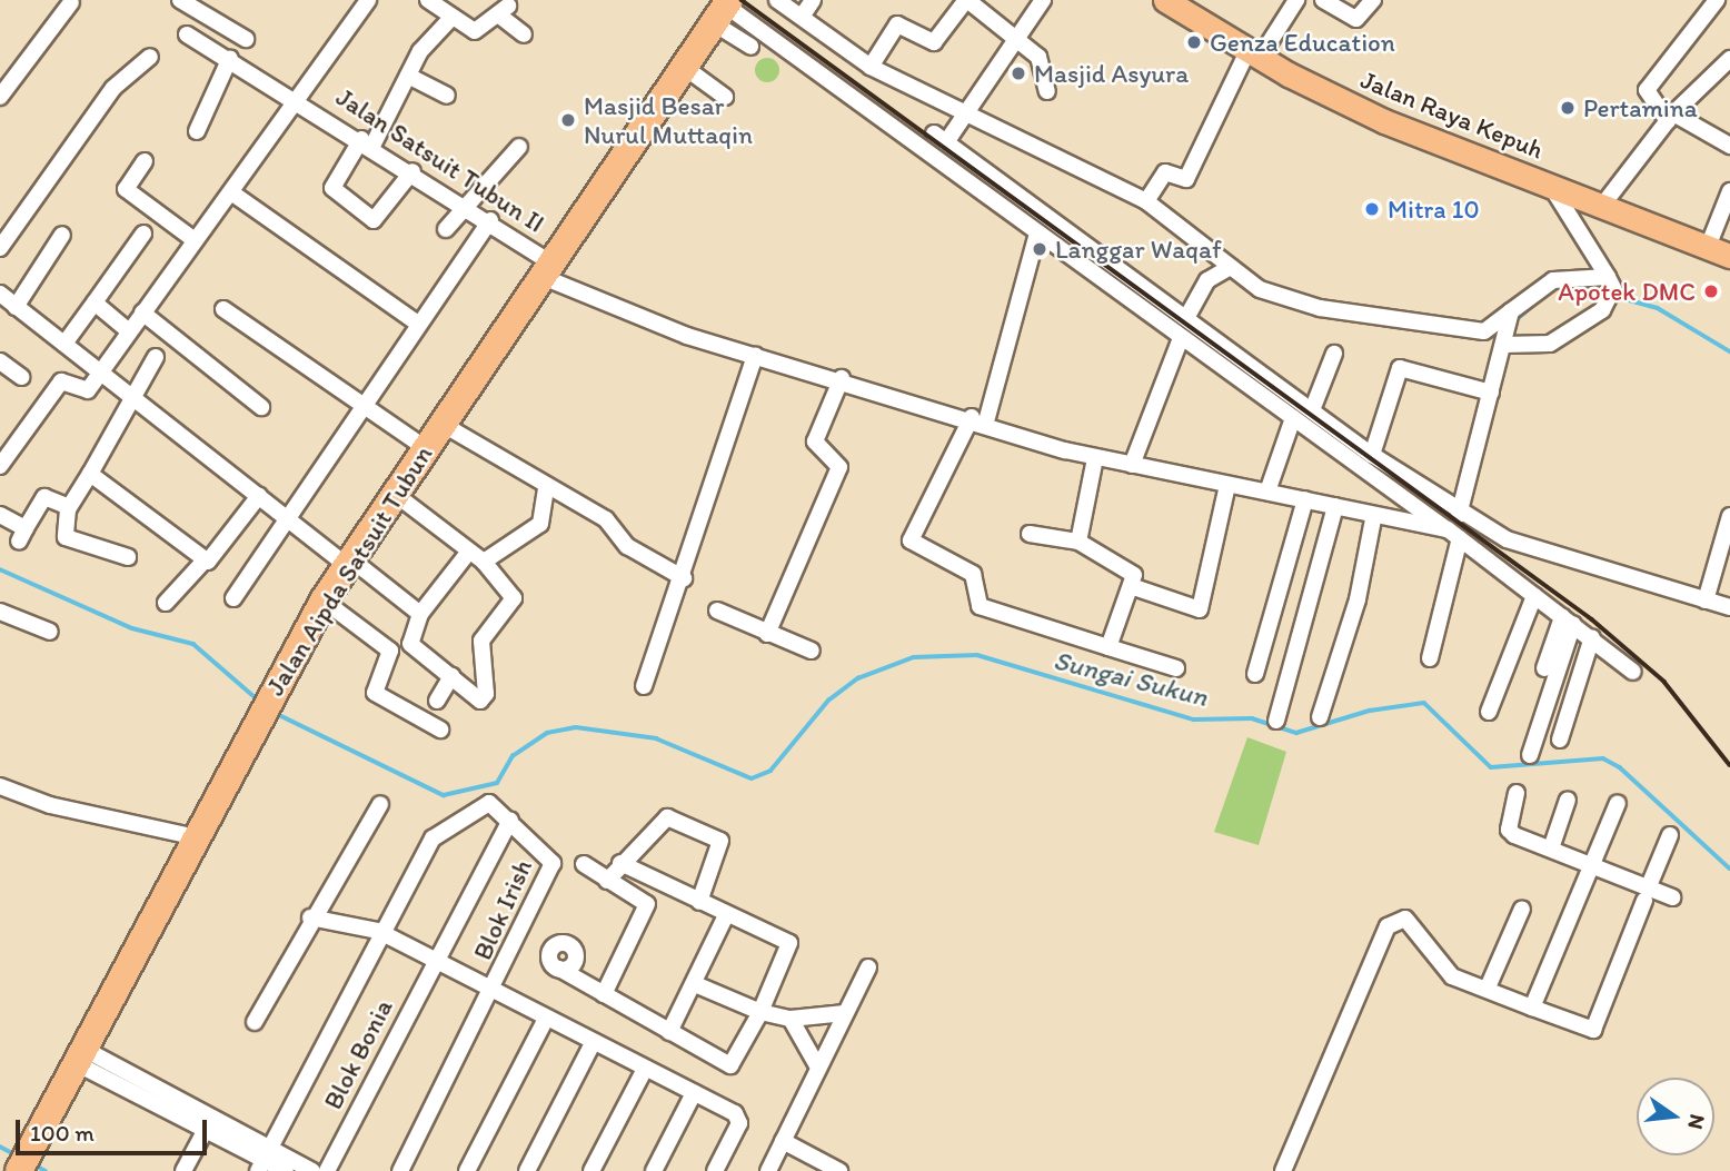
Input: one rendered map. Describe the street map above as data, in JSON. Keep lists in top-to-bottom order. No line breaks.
{"streets":{"highway":["Jalan Aipda Satsuit Tubun"],"main road":["Jalan Raya Kepuh"],"street":["Jalan Satsuit Tubun II","Blok Irish","Blok Bonia"]},"crossings":[["Jalan Satsuit Tubun II","Jalan Aipda Satsuit Tubun"],["Blok Irish","Blok Bonia"]],"water":["Sungai Sukun"],"places":["Genza Education","Masjid Asyura","Pertamina","Masjid Besar Nurul Muttaqin","Mitra 10","Langgar Waqaf","Apotek DMC"],"scale_bar":"100 m","north":"right"}
